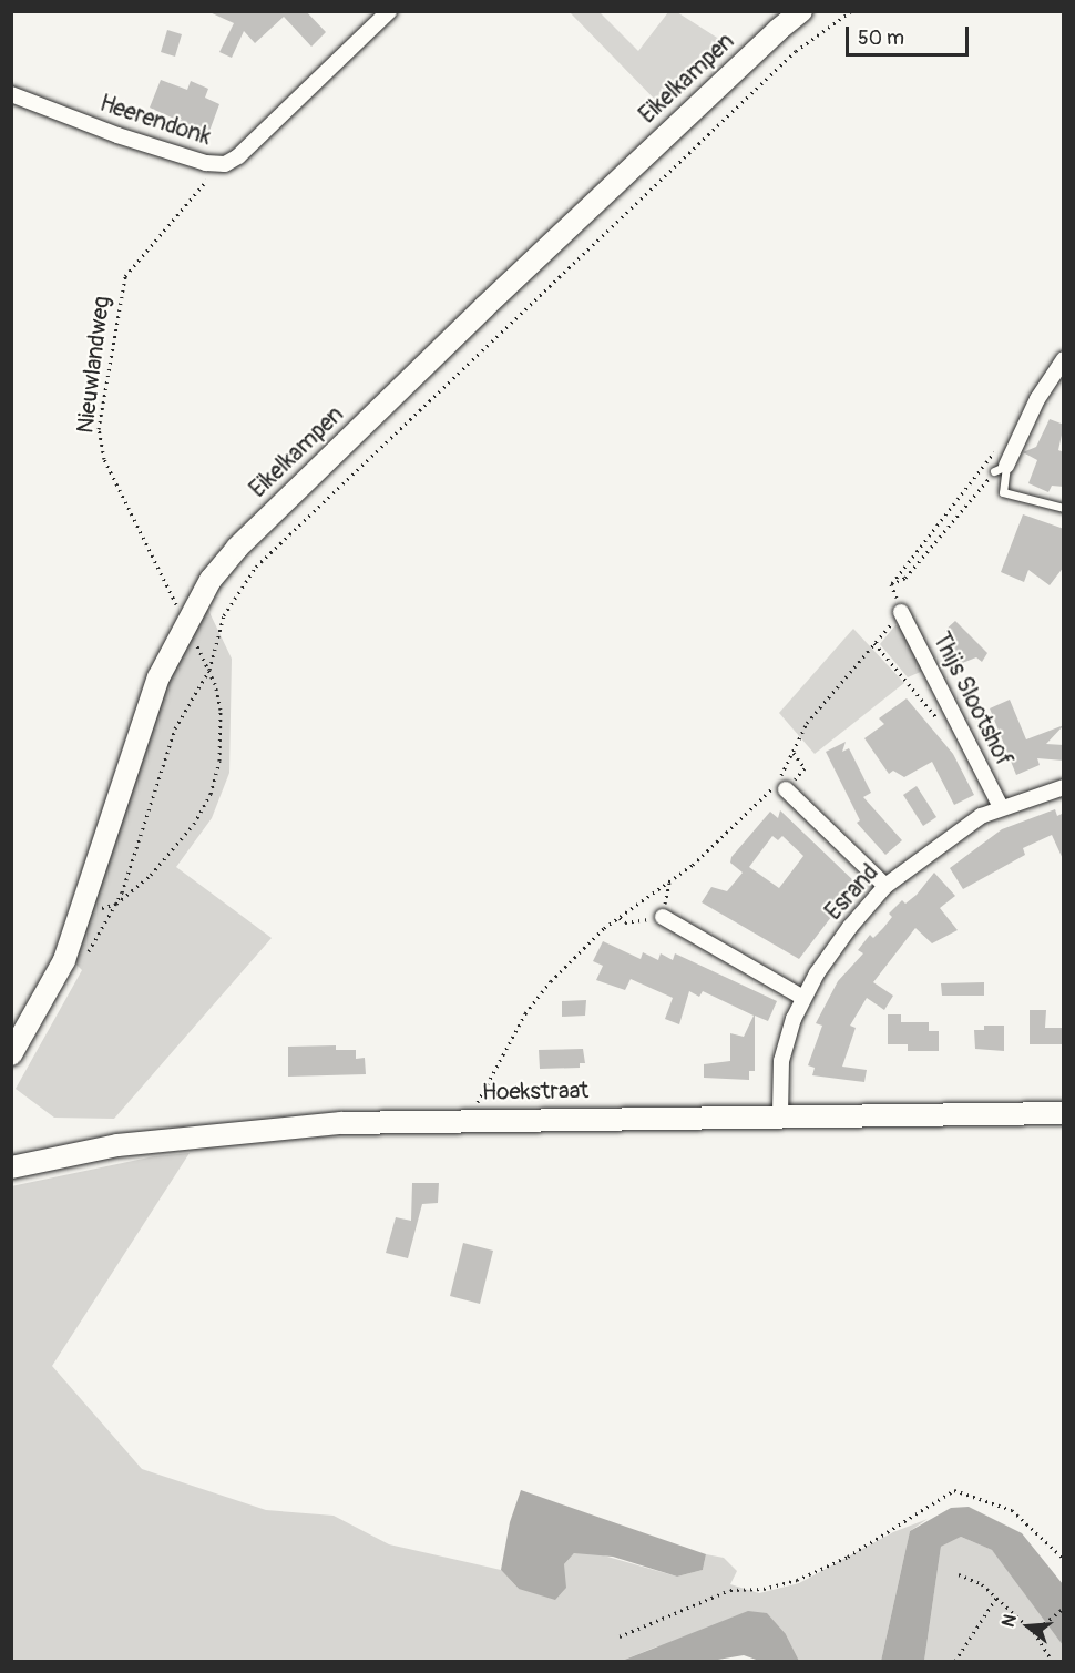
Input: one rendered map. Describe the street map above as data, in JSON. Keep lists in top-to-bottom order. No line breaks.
{"streets":{"street":["Eikelkampen","Heerendonk","Thijs Slootshof","Esrand","Hoekstraat"],"path":["Nieuwlandweg"]},"crossings":[["Eikelkampen","Nieuwlandweg"],["Heerendonk","Nieuwlandweg"],["Thijs Slootshof","Esrand"],["Esrand","Hoekstraat"]],"scale_bar":"50 m","north":"left"}
